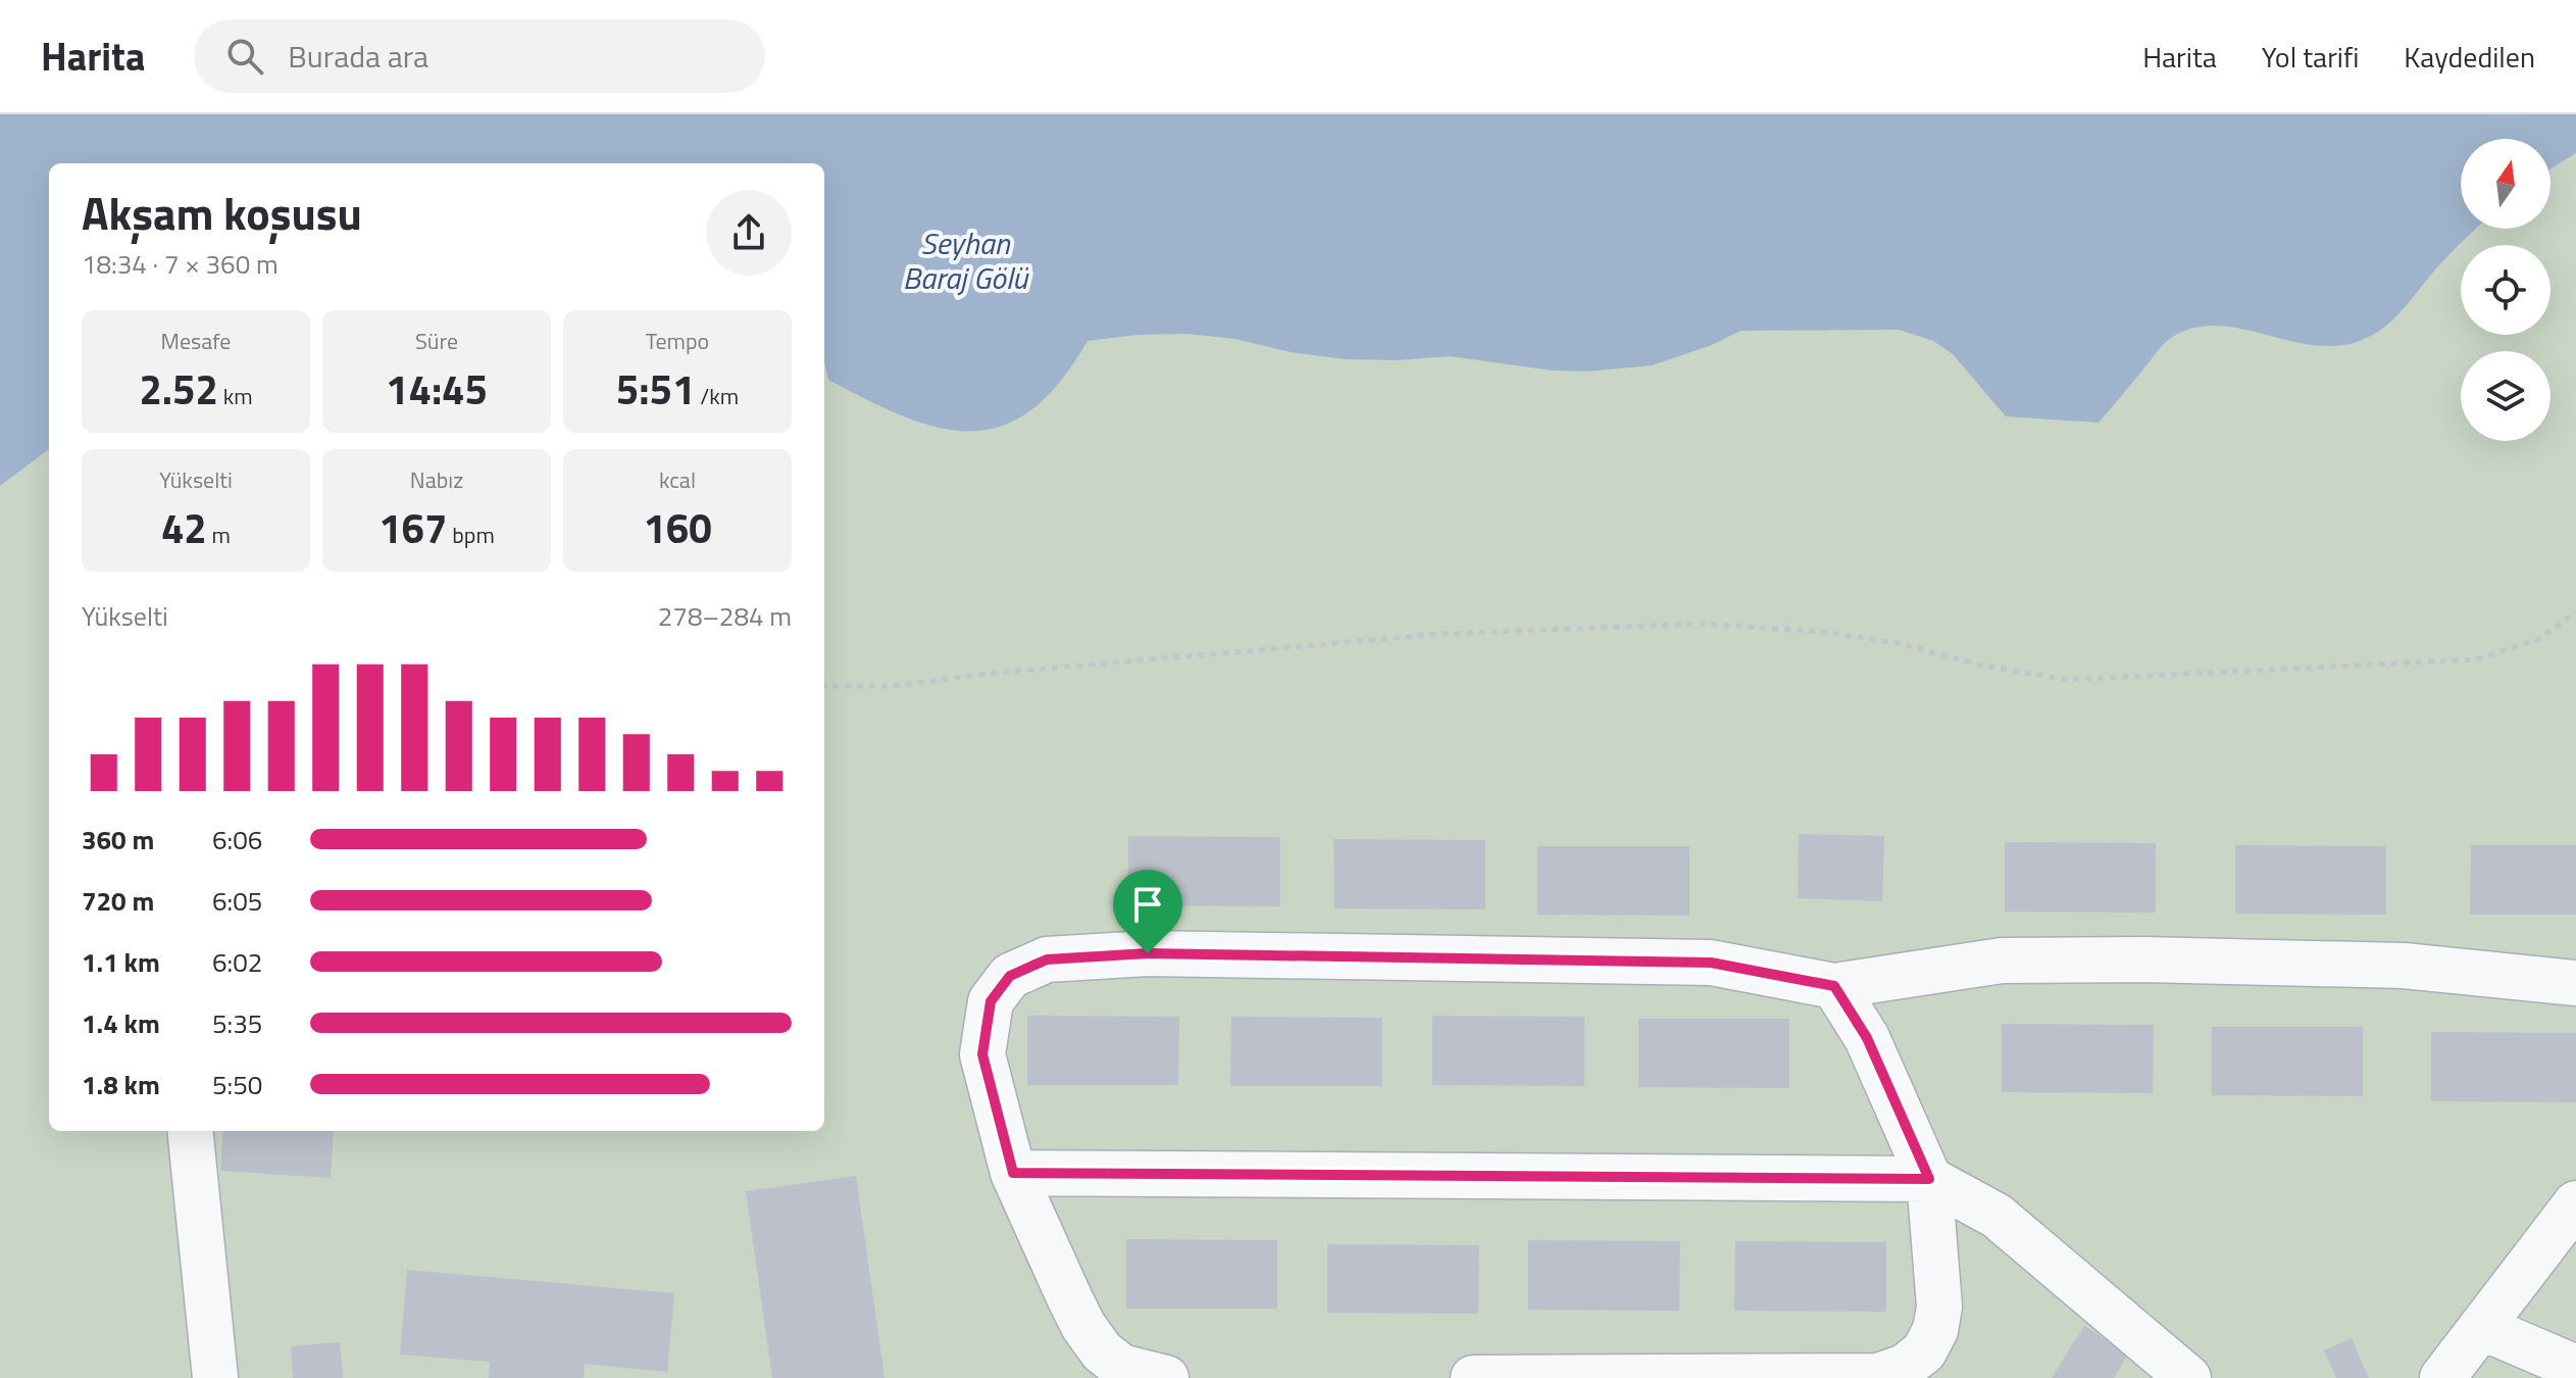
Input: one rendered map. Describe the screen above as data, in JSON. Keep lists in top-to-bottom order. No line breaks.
{"water":["Seyhan Baraj Gölü"],"north":"top","page":{"header":"Harita","search":"Burada ara","nav":["Harita","Yol tarifi","Kaydedilen"],"heading":["Akşam koşusu","18:34 · 7 × 360 m"],"stats":[["Mesafe","2.52 km"],["Süre","14:45"],["Tempo","5:51 /km"],["Yükselti","42 m"],["Nabız","167 bpm"],["kcal","160"]],"chart":["Yükselti","278–284 m"],"list":[{"name":"360 m","note":"6:06"},{"name":"720 m","note":"6:05"},{"name":"1.1 km","note":"6:02"},{"name":"1.4 km","note":"5:35"},{"name":"1.8 km","note":"5:50"}]}}
